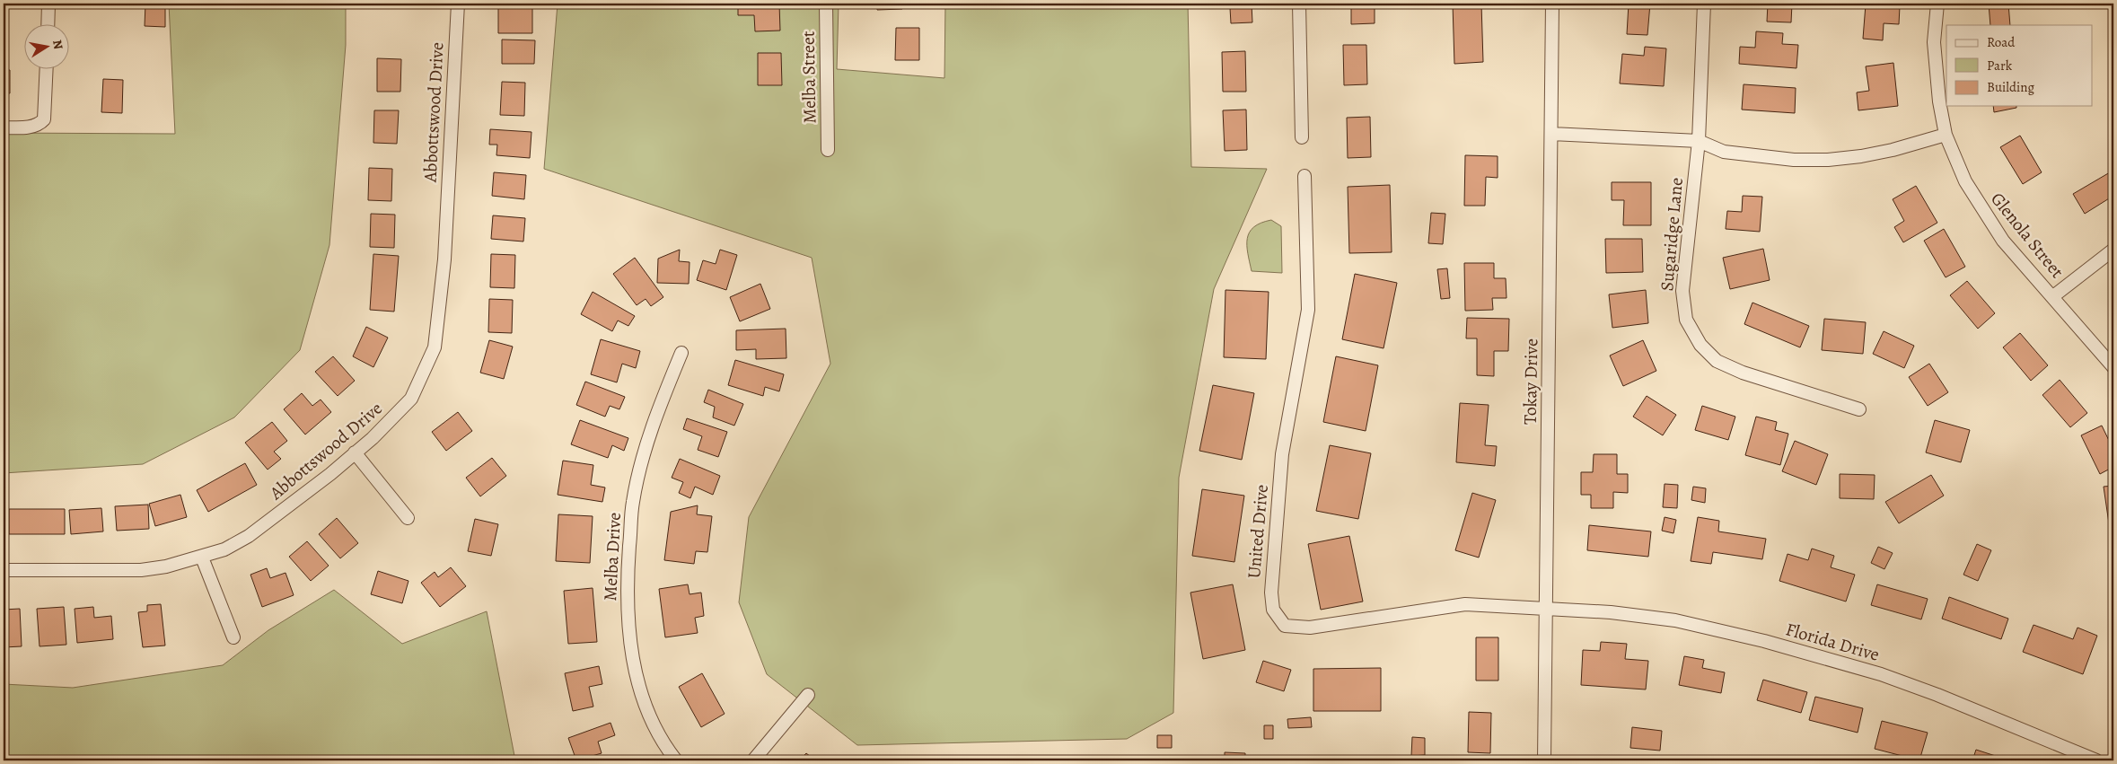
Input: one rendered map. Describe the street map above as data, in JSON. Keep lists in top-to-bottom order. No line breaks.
{"streets":{"street":["Melba Street","Abbottswood Drive","Sugaridge Lane","Glenola Street","Tokay Drive","United Drive","Melba Drive","Florida Drive"]},"crossings":[["Tokay Drive","United Drive"],["Tokay Drive","Florida Drive"],["United Drive","Florida Drive"]],"legend":["Road","Park","Building"],"north":"right"}
